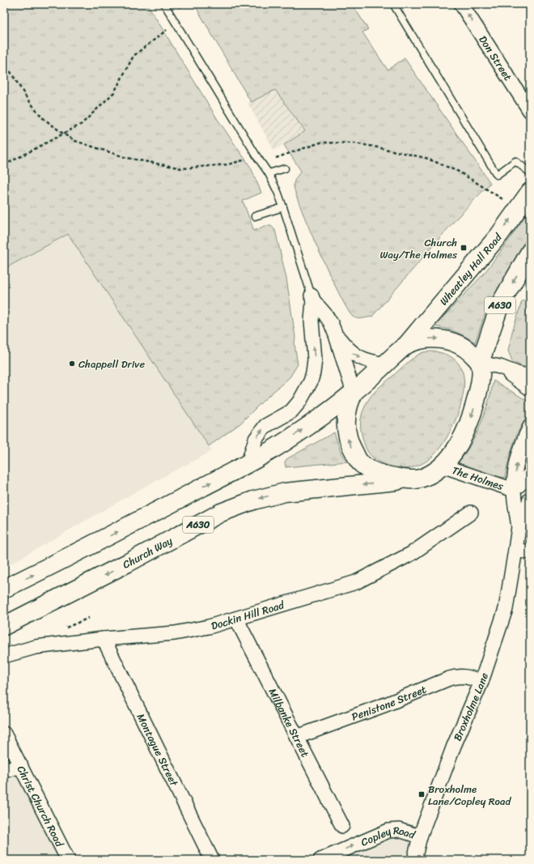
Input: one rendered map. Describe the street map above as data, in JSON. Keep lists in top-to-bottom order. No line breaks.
{"streets":{"highway":["Wheatley Hall Road","A630","Church Way"],"street":["Don Street","The Holmes","Dockin Hill Road","Penistone Street","Broxholme Lane","Milbanke Street","Montague Street","Christ Church Road","Copley Road"]},"crossings":[["Wheatley Hall Road","The Holmes"],["Wheatley Hall Road","Church Way"],["The Holmes","Broxholme Lane"],["Dockin Hill Road","Milbanke Street"],["Dockin Hill Road","Montague Street"],["Penistone Street","Broxholme Lane"],["Penistone Street","Milbanke Street"],["Broxholme Lane","Copley Road"]],"one_way":["Don Street","Copley Road"],"places":{"transit":["Church Way/The Holmes","Broxholme Lane/Copley Road"],"other":["Chappell Drive"]}}
